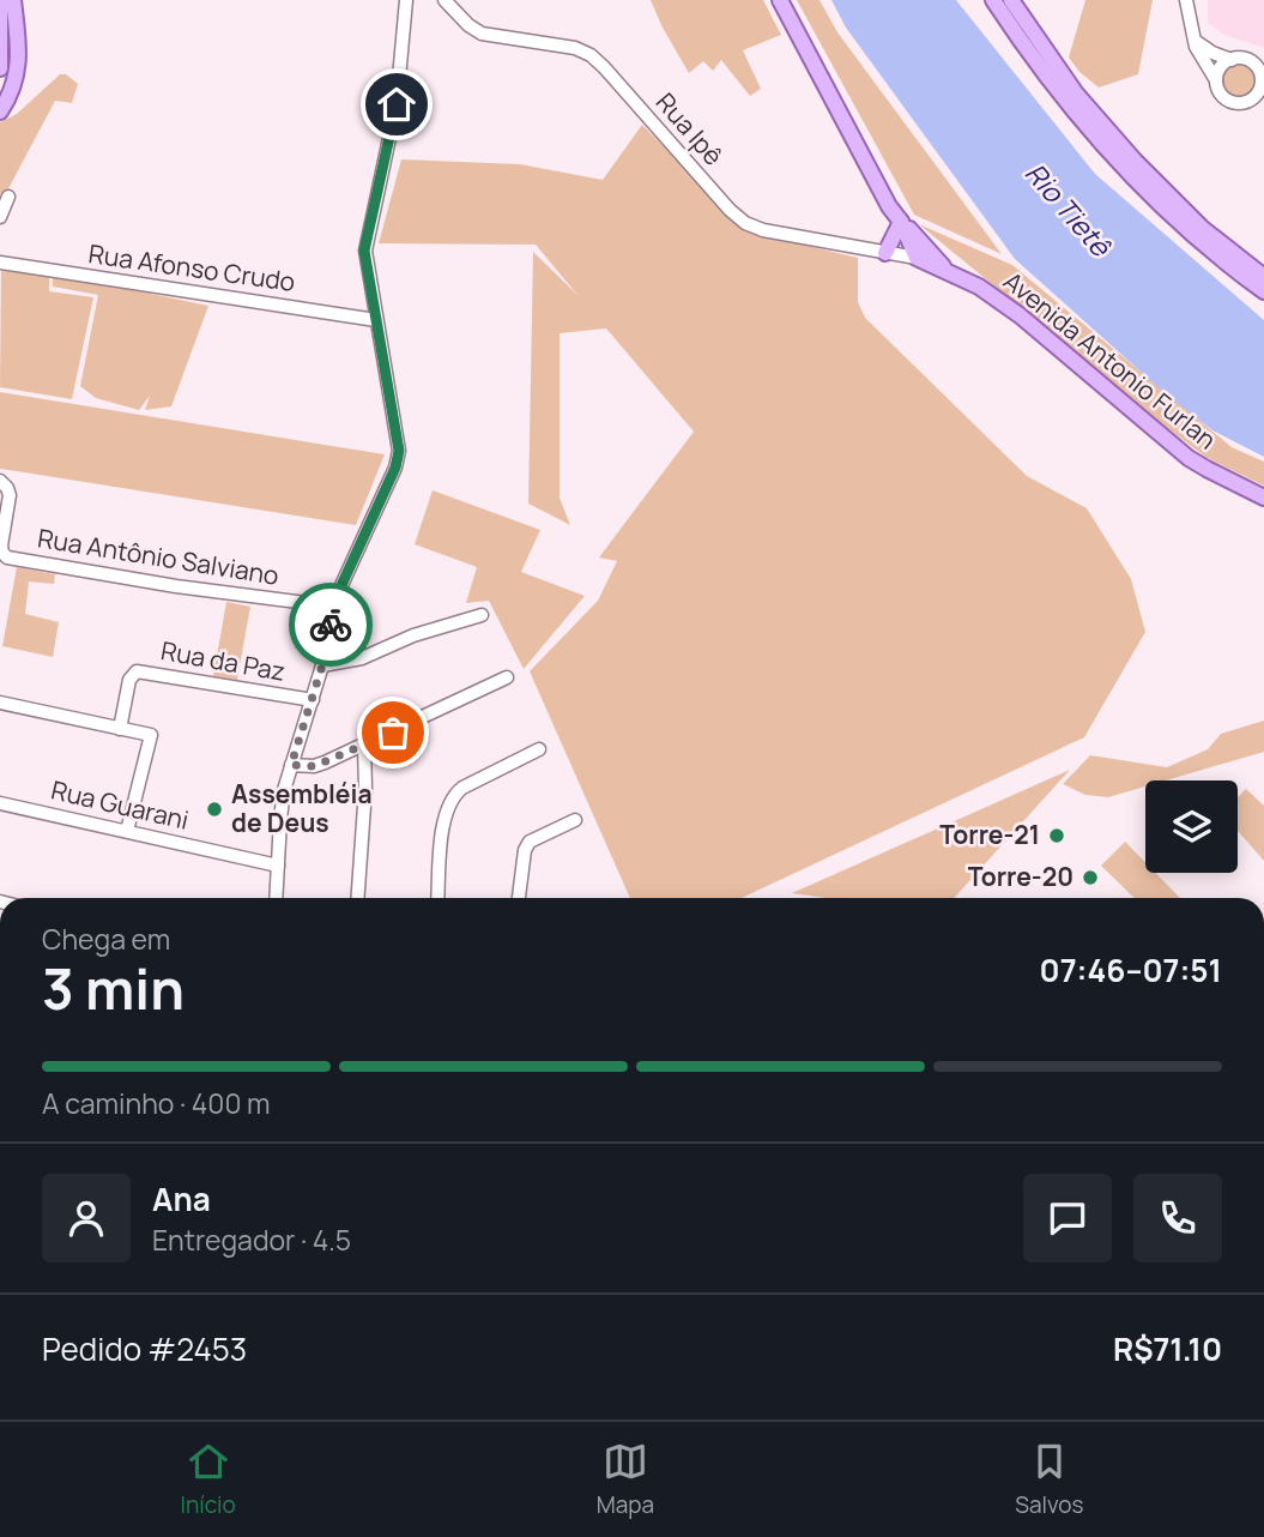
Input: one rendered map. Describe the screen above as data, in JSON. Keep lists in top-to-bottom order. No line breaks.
{"streets":{"main road":["Avenida Antonio Furlan"],"street":["Rua Ipê","Rua Afonso Crudo","Rua Antônio Salviano","Rua da Paz","Rua Guarani"]},"crossings":[["Rua Ipê","Avenida Antonio Furlan"]],"water":["Rio Tietê"],"places":["Assembléia de Deus","Torre-21","Torre-20"],"page":{"heading":["3 min","Chega em","07:46–07:51"],"panel":["Ana","Entregador · 4.5","Pedido #2453","R$71.10"],"bar":"A caminho · 400 m","tabs":["Início","Mapa","Salvos"]}}
